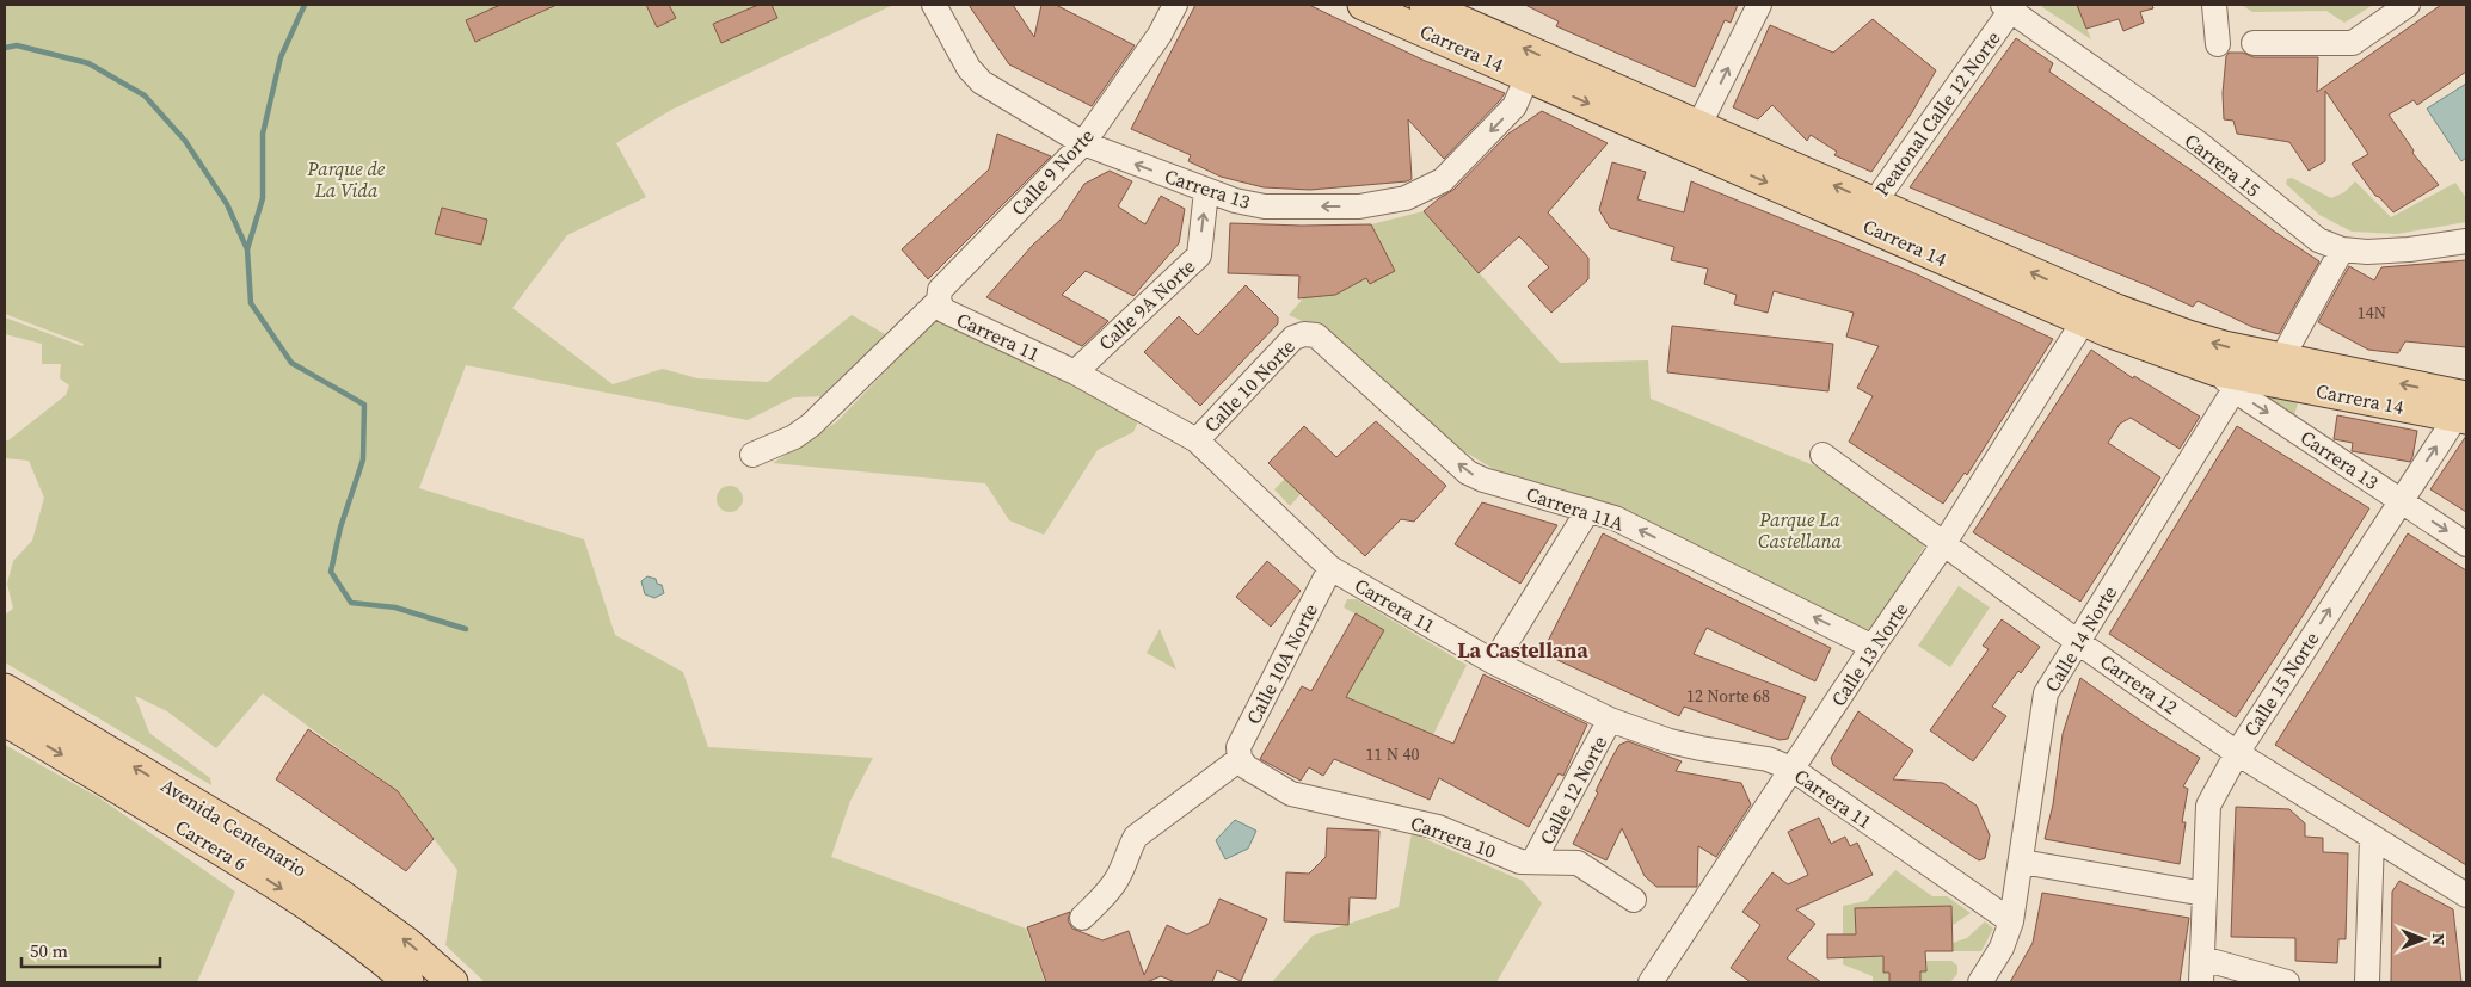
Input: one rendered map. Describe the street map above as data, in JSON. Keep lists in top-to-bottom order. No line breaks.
{"streets":{"main road":["Carrera 14","Avenida Centenario","Carrera 6"],"street":["Peatonal Calle 12 Norte","Carrera 15","Calle 9 Norte","Carrera 13","Calle 9A Norte","Carrera 11","Calle 10 Norte","Carrera 11A","Calle 14 Norte","Calle 13 Norte","Calle 10A Norte","Carrera 12","Calle 15 Norte","Calle 12 Norte","Carrera 10"]},"crossings":[["Carrera 14","Peatonal Calle 12 Norte"],["Carrera 14","Carrera 13"],["Carrera 14","Calle 14 Norte"],["Carrera 14","Calle 13 Norte"],["Carrera 14","Calle 15 Norte"],["Peatonal Calle 12 Norte","Carrera 15"],["Calle 9 Norte","Carrera 13"],["Calle 9 Norte","Carrera 11"],["Carrera 13","Calle 9A Norte"],["Carrera 13","Calle 14 Norte"],["Carrera 13","Calle 15 Norte"],["Calle 9A Norte","Carrera 11"],["Carrera 11","Calle 10 Norte"],["Carrera 11","Calle 14 Norte"],["Carrera 11","Calle 13 Norte"],["Carrera 11","Calle 10A Norte"],["Carrera 11","Calle 12 Norte"],["Calle 10 Norte","Carrera 11A"],["Carrera 11A","Calle 13 Norte"],["Calle 14 Norte","Carrera 12"],["Calle 13 Norte","Carrera 12"],["Calle 10A Norte","Carrera 10"],["Carrera 12","Calle 15 Norte"],["Calle 12 Norte","Carrera 10"]],"one_way":["Calle 9A Norte","Carrera 11A","Calle 15 Norte","Avenida Centenario","Carrera 6"],"districts":["La Castellana"],"parks":["Parque de La Vida","Parque La Castellana"],"house_numbers":["14N","12 Norte 68","11 N 40"],"scale_bar":"50 m","north":"right"}
